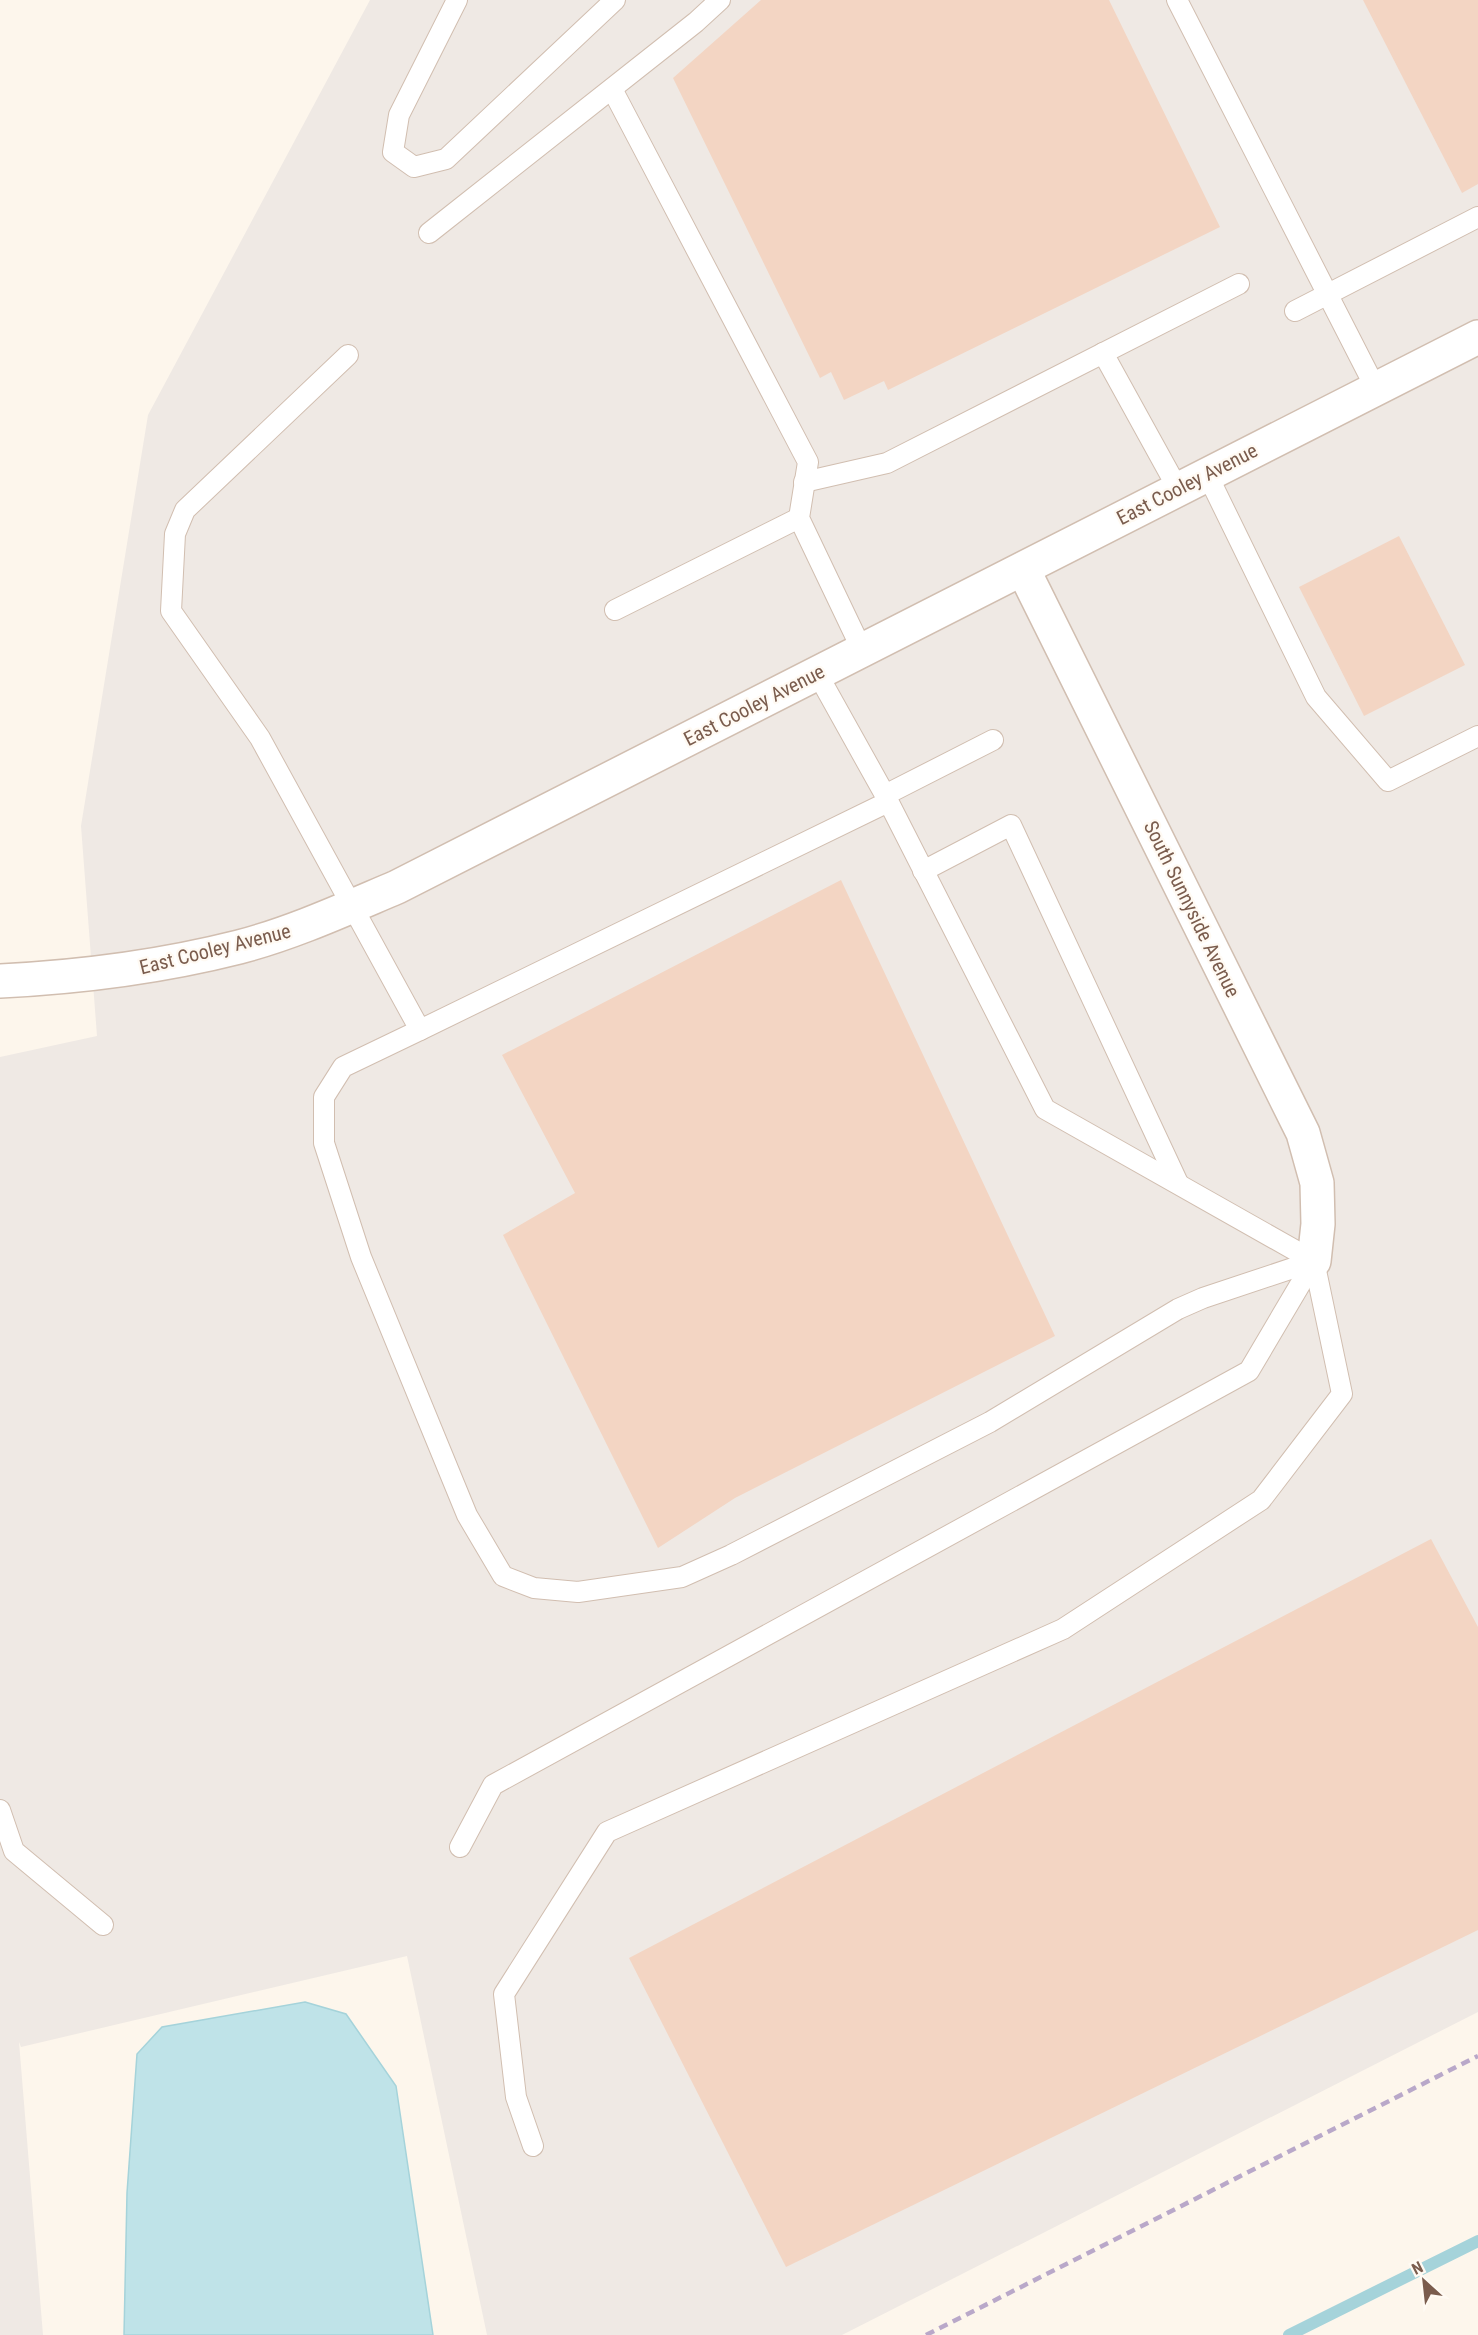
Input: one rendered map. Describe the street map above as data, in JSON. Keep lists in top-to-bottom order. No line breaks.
{"streets":{"street":["East Cooley Avenue","South Sunnyside Avenue"]},"crossings":[["East Cooley Avenue","South Sunnyside Avenue"]],"north":"top left"}
